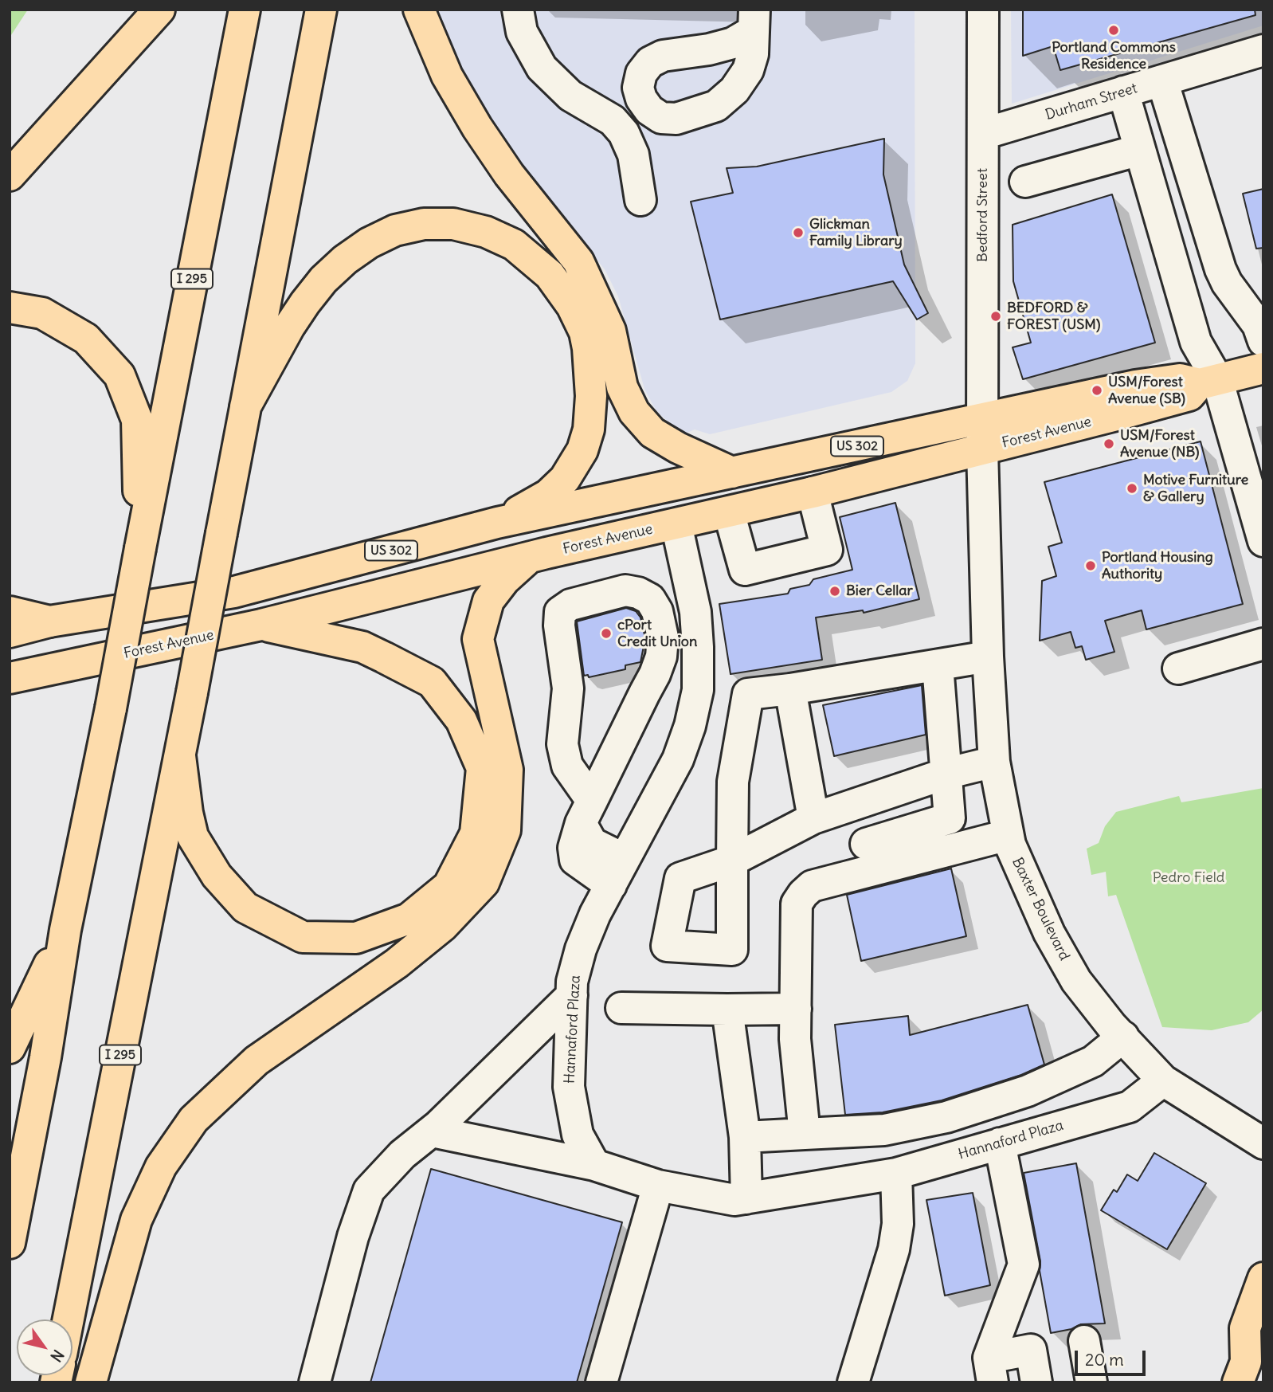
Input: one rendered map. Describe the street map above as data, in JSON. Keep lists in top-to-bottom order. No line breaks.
{"streets":{"main road":["I 295","Forest Avenue","US 302"],"street":["Durham Street","Bedford Street","Baxter Boulevard","Hannaford Plaza"]},"crossings":[["Durham Street","Bedford Street"],["Bedford Street","Forest Avenue"],["Bedford Street","Baxter Boulevard"],["Forest Avenue","Baxter Boulevard"],["Forest Avenue","Hannaford Plaza"],["Baxter Boulevard","Hannaford Plaza"]],"parks":["Pedro Field"],"places":["Portland Commons Residence","Glickman Family Library","BEDFORD & FOREST (USM)","USM/Forest Avenue (SB)","USM/Forest Avenue (NB)","Motive Furniture & Gallery","Portland Housing Authority","Bier Cellar","cPort Credit Union"],"scale_bar":"20 m","north":"bottom right"}
